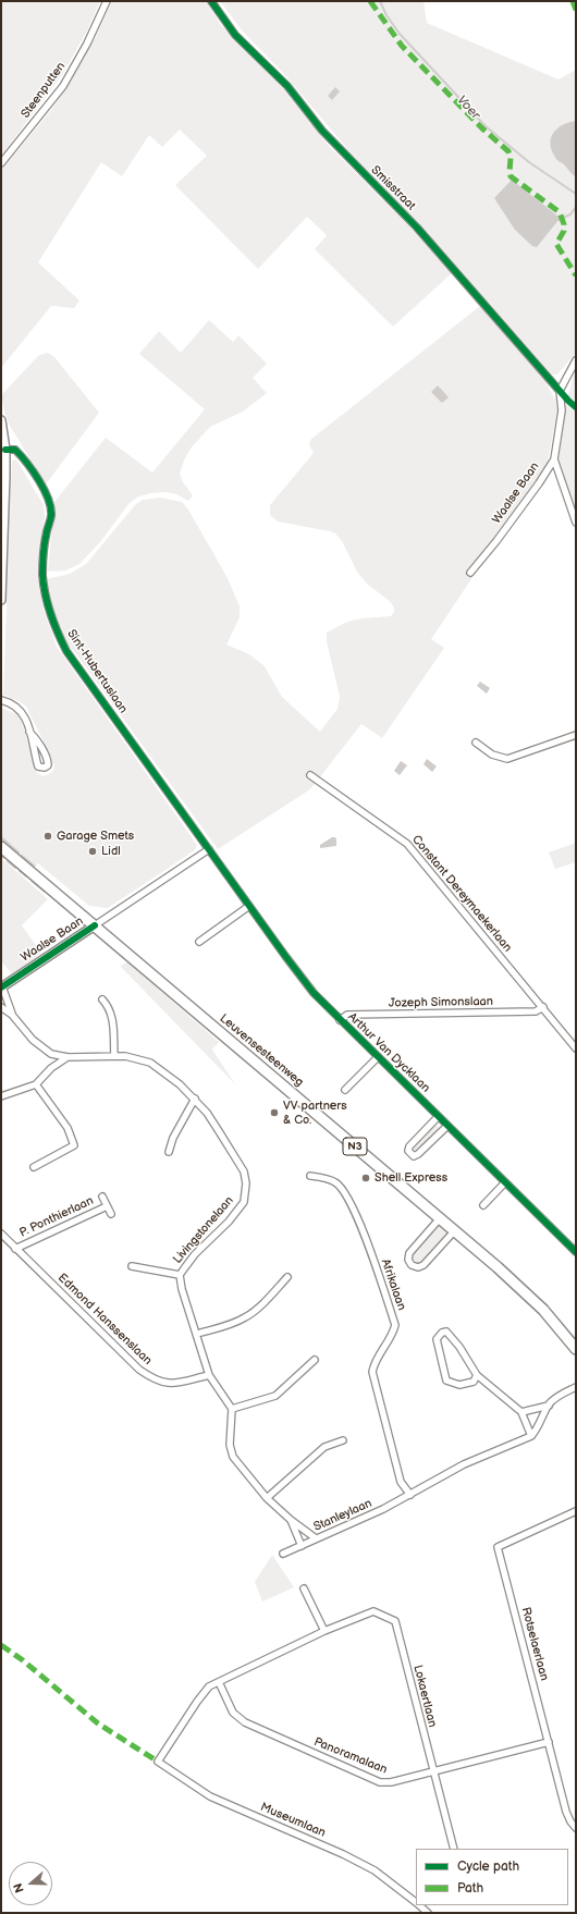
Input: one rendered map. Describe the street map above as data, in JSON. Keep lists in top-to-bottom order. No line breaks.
{"streets":{"main road":["Leuvensesteenweg","N3"],"street":["Steenputten","Smisstraat","Waalse Baan","Sint-Hubertuslaan","Constant Dereymaekerlaan","Jozeph Simonslaan","Arthur Van Dycklaan","P. Ponthierlaan","Livingstonelaan","Afrikalaan","Edmond Hanssenslaan","Stanleylaan","Rotselaerlaan","Lokaertlaan","Panoramalaan","Museumlaan"]},"crossings":[["Smisstraat","Waalse Baan"],["Waalse Baan","Sint-Hubertuslaan"],["Waalse Baan","Leuvensesteenweg"],["Waalse Baan","Arthur Van Dycklaan"],["Waalse Baan","Livingstonelaan"],["Sint-Hubertuslaan","Arthur Van Dycklaan"],["Constant Dereymaekerlaan","Jozeph Simonslaan"],["Jozeph Simonslaan","Arthur Van Dycklaan"],["P. Ponthierlaan","Edmond Hanssenslaan"],["Livingstonelaan","Edmond Hanssenslaan"],["Afrikalaan","Stanleylaan"],["Rotselaerlaan","Panoramalaan"],["Lokaertlaan","Panoramalaan"],["Lokaertlaan","Museumlaan"]],"water":["Voer"],"places":["Garage Smets","Lidl","VV partners & Co.","Shell Express"],"legend":["Cycle path","Path"],"north":"left"}
